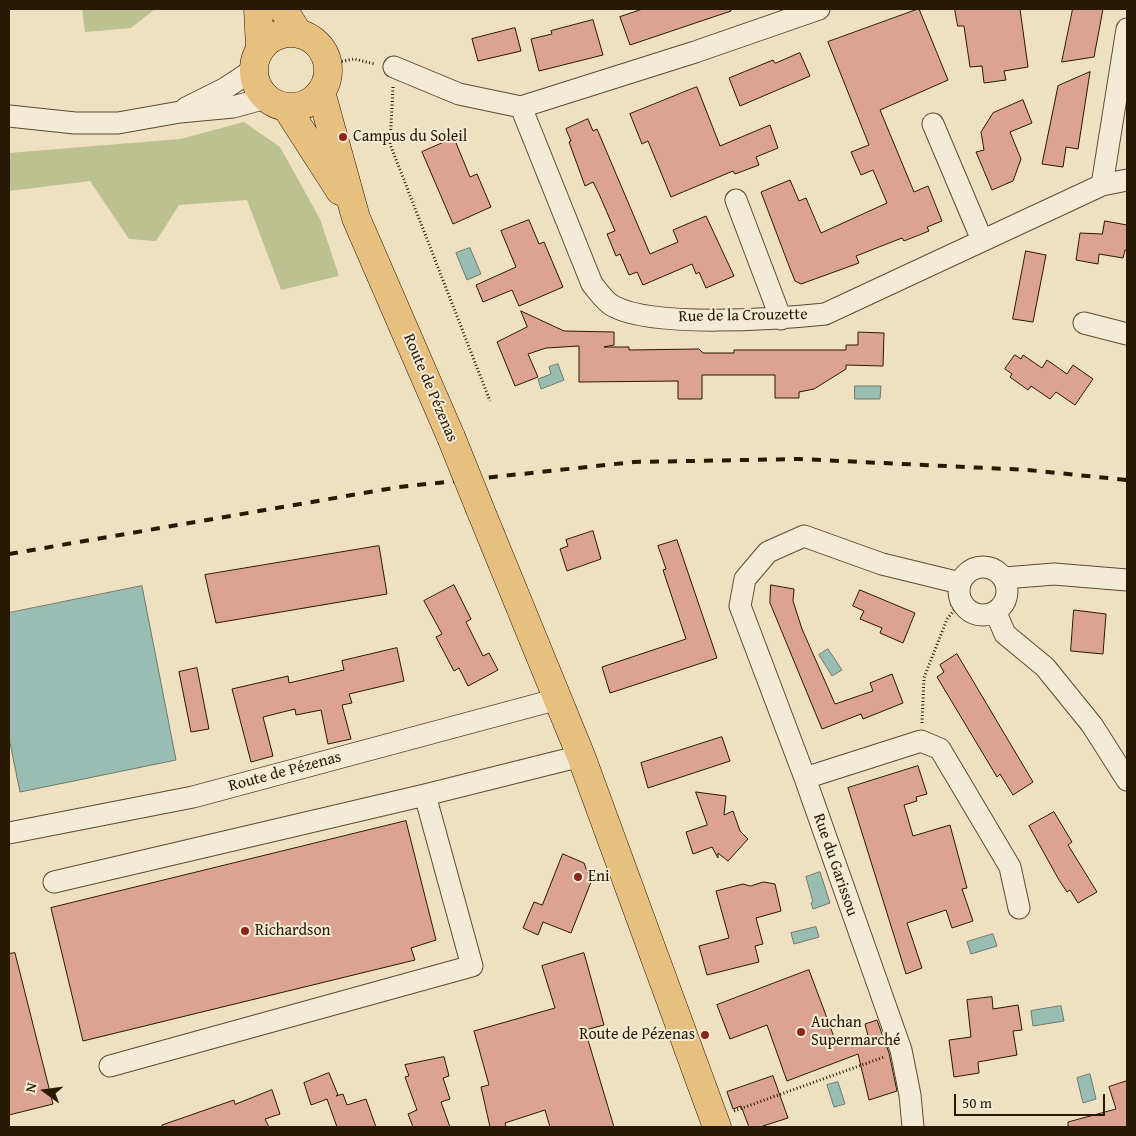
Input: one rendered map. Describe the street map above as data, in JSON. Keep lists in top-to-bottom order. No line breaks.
{"streets":{"main road":["Route de Pézenas"],"street":["Rue de la Crouzette","Rue du Garissou"]},"places":["Campus du Soleil","Eni","Richardson","Auchan Supermarché","Route de Pézenas"],"scale_bar":"50 m","north":"left"}
